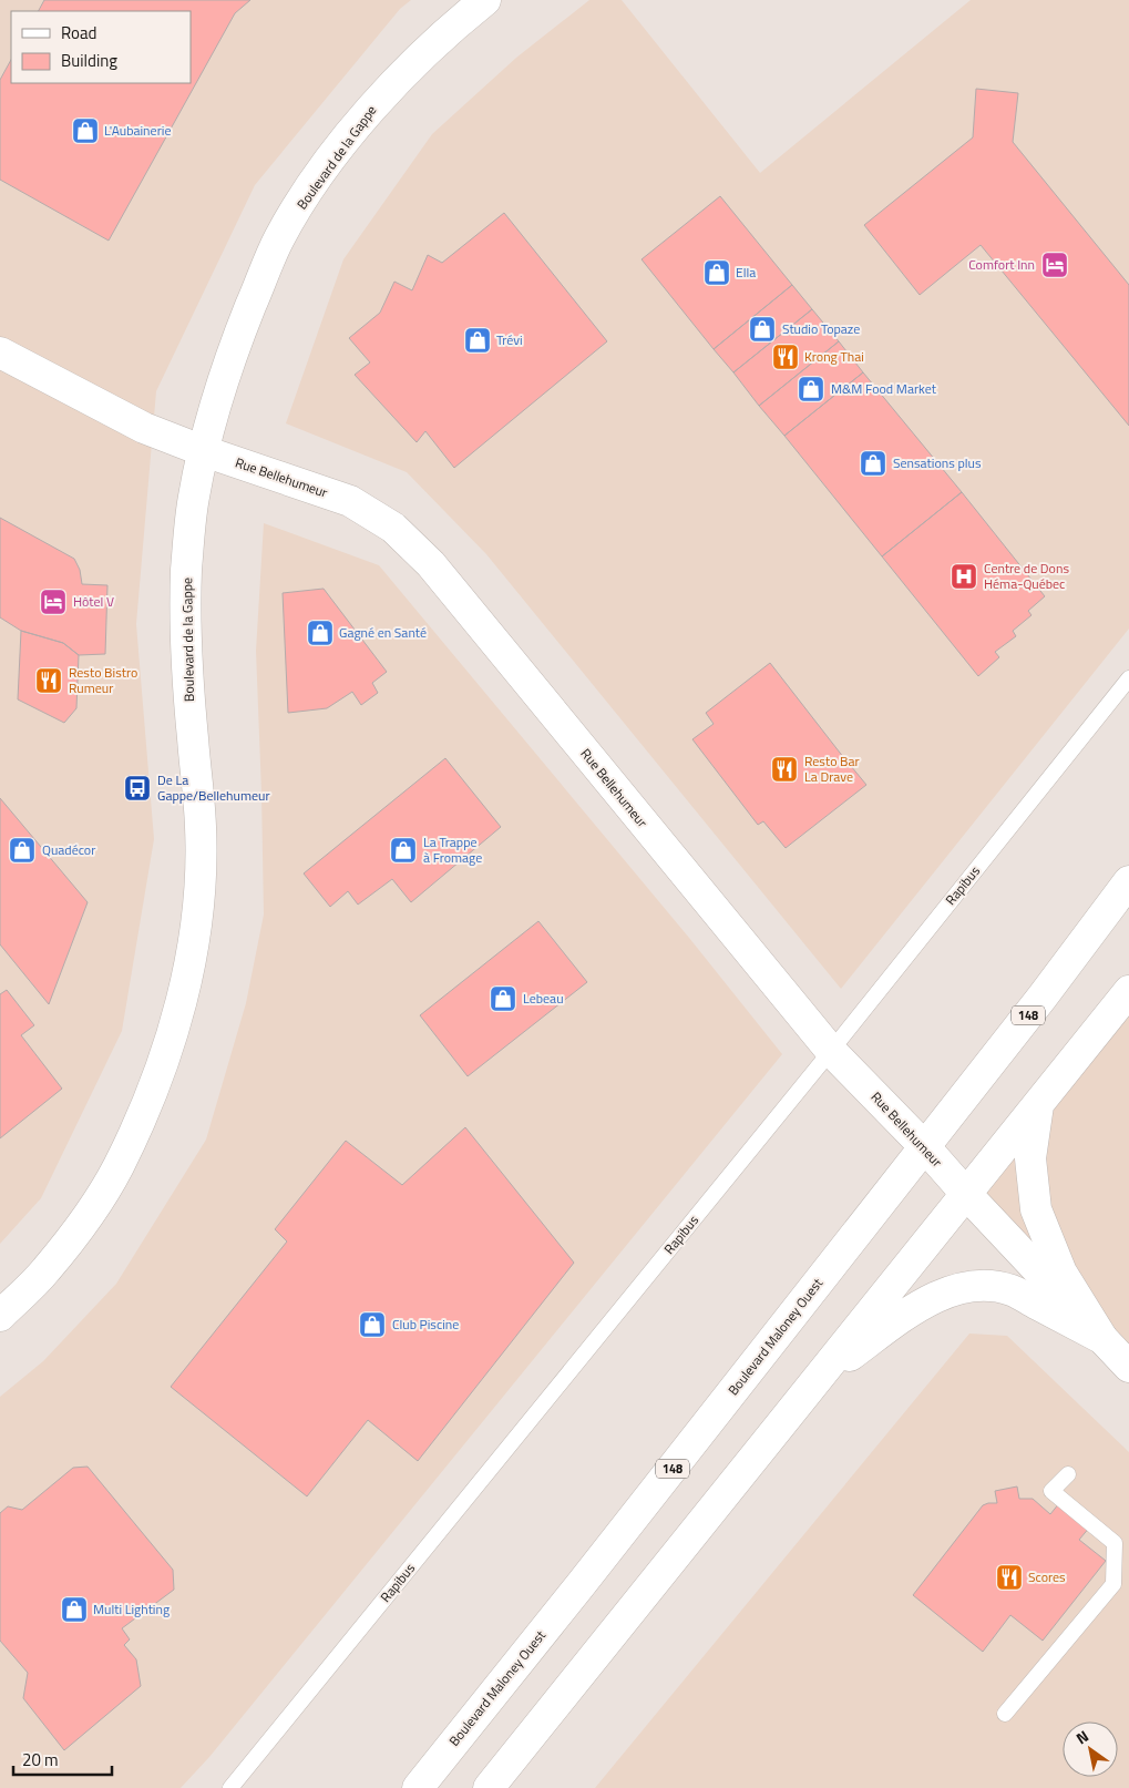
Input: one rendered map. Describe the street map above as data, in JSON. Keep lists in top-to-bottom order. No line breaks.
{"streets":{"street":["Boulevard de la Gappe","Rue Bellehumeur","148","Boulevard Maloney Ouest"],"lane":["Rapibus"]},"crossings":[["Boulevard de la Gappe","Rue Bellehumeur"],["Rue Bellehumeur","Rapibus"],["Rue Bellehumeur","Boulevard Maloney Ouest"]],"places":{"shop":["L'Aubainerie","Ella","Studio Topaze","Trévi","M&M Food Market","Sensations plus","Gagné en Santé","Quadécor","La Trappe à Fromage","Lebeau","Club Piscine","Multi Lighting"],"hotel":["Comfort Inn","Hôtel V"],"restaurant":["Krong Thai","Resto Bistro Rumeur","Resto Bar La Drave","Scores"],"hospital":["Centre de Dons Héma-Québec"],"bus stop":["De La Gappe/Bellehumeur"]},"legend":["Road","Building"],"scale_bar":"20 m","north":"top left"}
